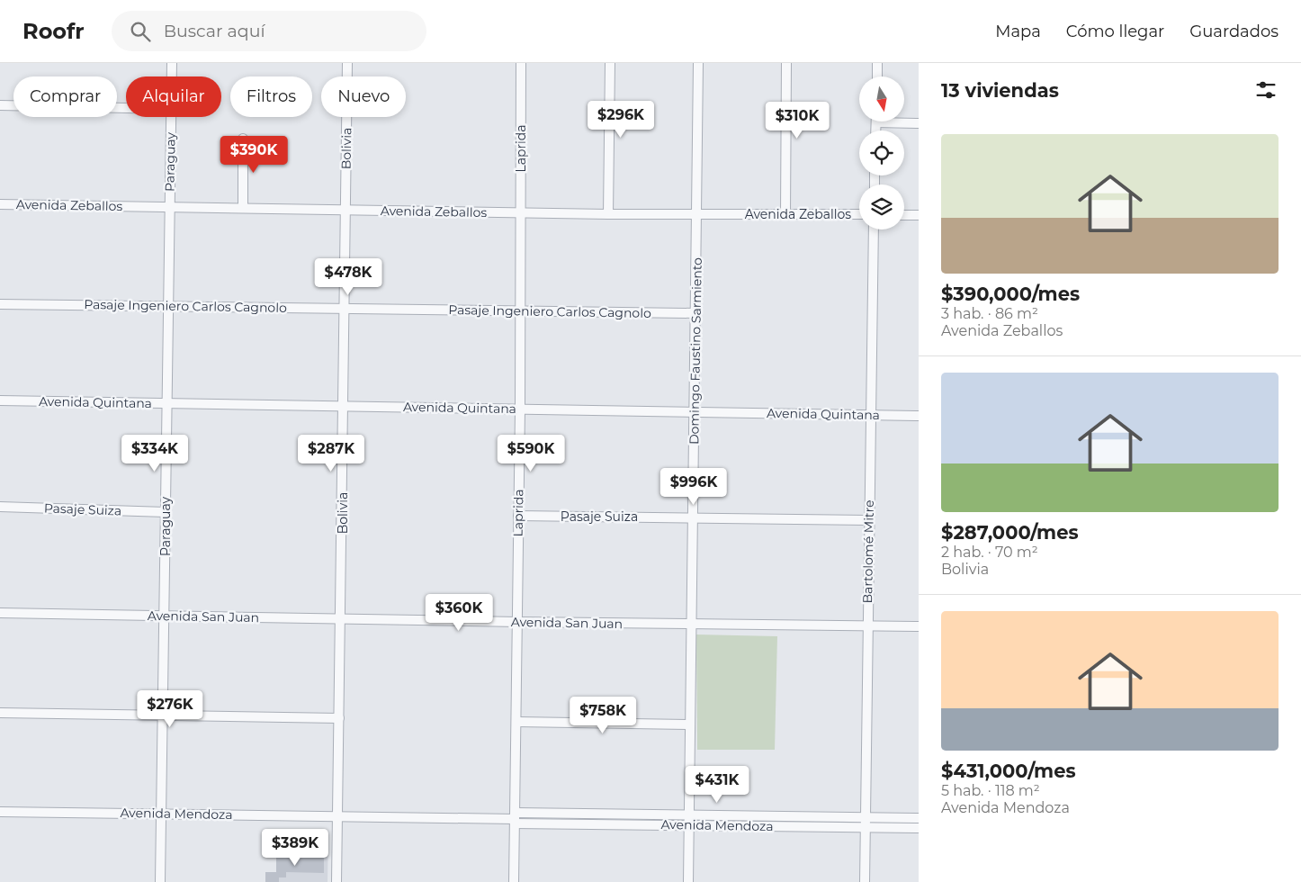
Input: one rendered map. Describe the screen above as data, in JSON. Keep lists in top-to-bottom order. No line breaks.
{"streets":{"street":["Bolivia","Laprida","Paraguay","Avenida Zeballos","Pasaje Ingeniero Carlos Cagnolo","Domingo Faustino Sarmiento","Avenida Quintana","Pasaje Suiza","Bartolomé Mitre","Avenida San Juan","Avenida Mendoza"]},"crossings":[["Bolivia","Avenida Zeballos"],["Bolivia","Pasaje Ingeniero Carlos Cagnolo"],["Bolivia","Avenida Quintana"],["Bolivia","Avenida San Juan"],["Bolivia","Avenida Mendoza"],["Laprida","Avenida Zeballos"],["Laprida","Pasaje Ingeniero Carlos Cagnolo"],["Laprida","Avenida Quintana"],["Laprida","Pasaje Suiza"],["Laprida","Avenida San Juan"],["Laprida","Avenida Mendoza"],["Paraguay","Avenida Zeballos"],["Paraguay","Pasaje Ingeniero Carlos Cagnolo"],["Paraguay","Avenida Quintana"],["Paraguay","Pasaje Suiza"],["Paraguay","Avenida San Juan"],["Paraguay","Avenida Mendoza"],["Avenida Zeballos","Domingo Faustino Sarmiento"],["Pasaje Ingeniero Carlos Cagnolo","Domingo Faustino Sarmiento"],["Domingo Faustino Sarmiento","Avenida Quintana"],["Domingo Faustino Sarmiento","Pasaje Suiza"],["Domingo Faustino Sarmiento","Avenida San Juan"],["Domingo Faustino Sarmiento","Avenida Mendoza"],["Avenida Quintana","Bartolomé Mitre"],["Pasaje Suiza","Bartolomé Mitre"],["Bartolomé Mitre","Avenida San Juan"],["Bartolomé Mitre","Avenida Mendoza"]],"north":"bottom","page":{"header":"Roofr","search":"Buscar aquí","nav":["Mapa","Cómo llegar","Guardados"],"heading":"13 viviendas","chip":["Comprar","Alquilar","Filtros","Nuevo"],"price":["$296K","$310K","$390K","$478K","$334K","$287K","$590K","$996K","$360K","$276K","$758K","$431K","$389K"],"list":[{"name":"$390,000/mes","note":"3 hab. · 86 m² · Avenida Zeballos"},{"name":"$287,000/mes","note":"2 hab. · 70 m² · Bolivia"},{"name":"$431,000/mes","note":"5 hab. · 118 m² · Avenida Mendoza"}]}}
